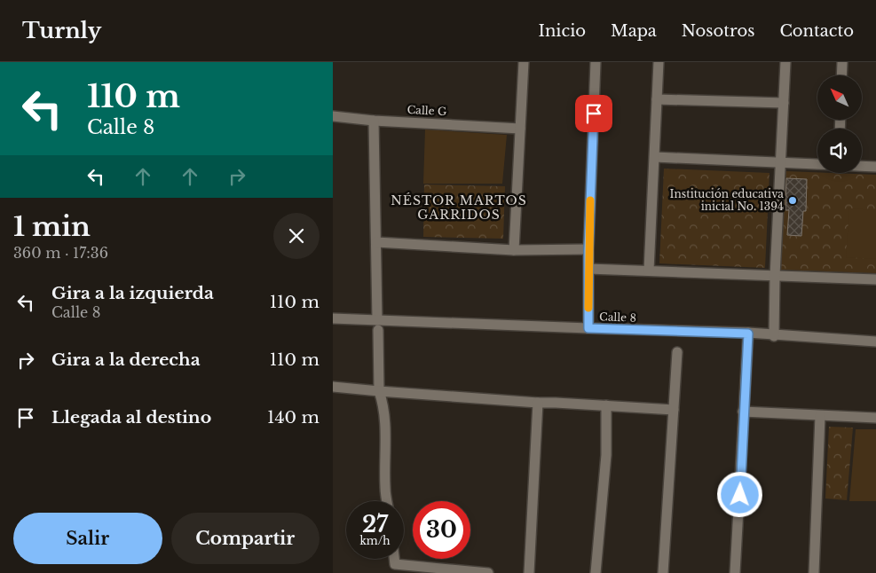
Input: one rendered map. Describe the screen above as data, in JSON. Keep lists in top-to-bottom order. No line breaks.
{"streets":{"street":["Calle G","Calle 8"]},"districts":["NÉSTOR MARTOS GARRIDOS"],"places":["Institución educativa inicial No. 1394"],"north":"top left","page":{"header":"Turnly","nav":["Inicio","Mapa","Nosotros","Contacto"],"turn":["110 m","Calle 8"],"heading":["1 min","360 m · 17:36"],"list":[{"name":"Gira a la izquierda","note":"Calle 8","value":"110 m"},{"name":"Gira a la derecha","value":"110 m"},{"name":"Llegada al destino","value":"140 m"}],"speed":"27 km/h","limit":"30","buttons":["Salir","Compartir"]}}
